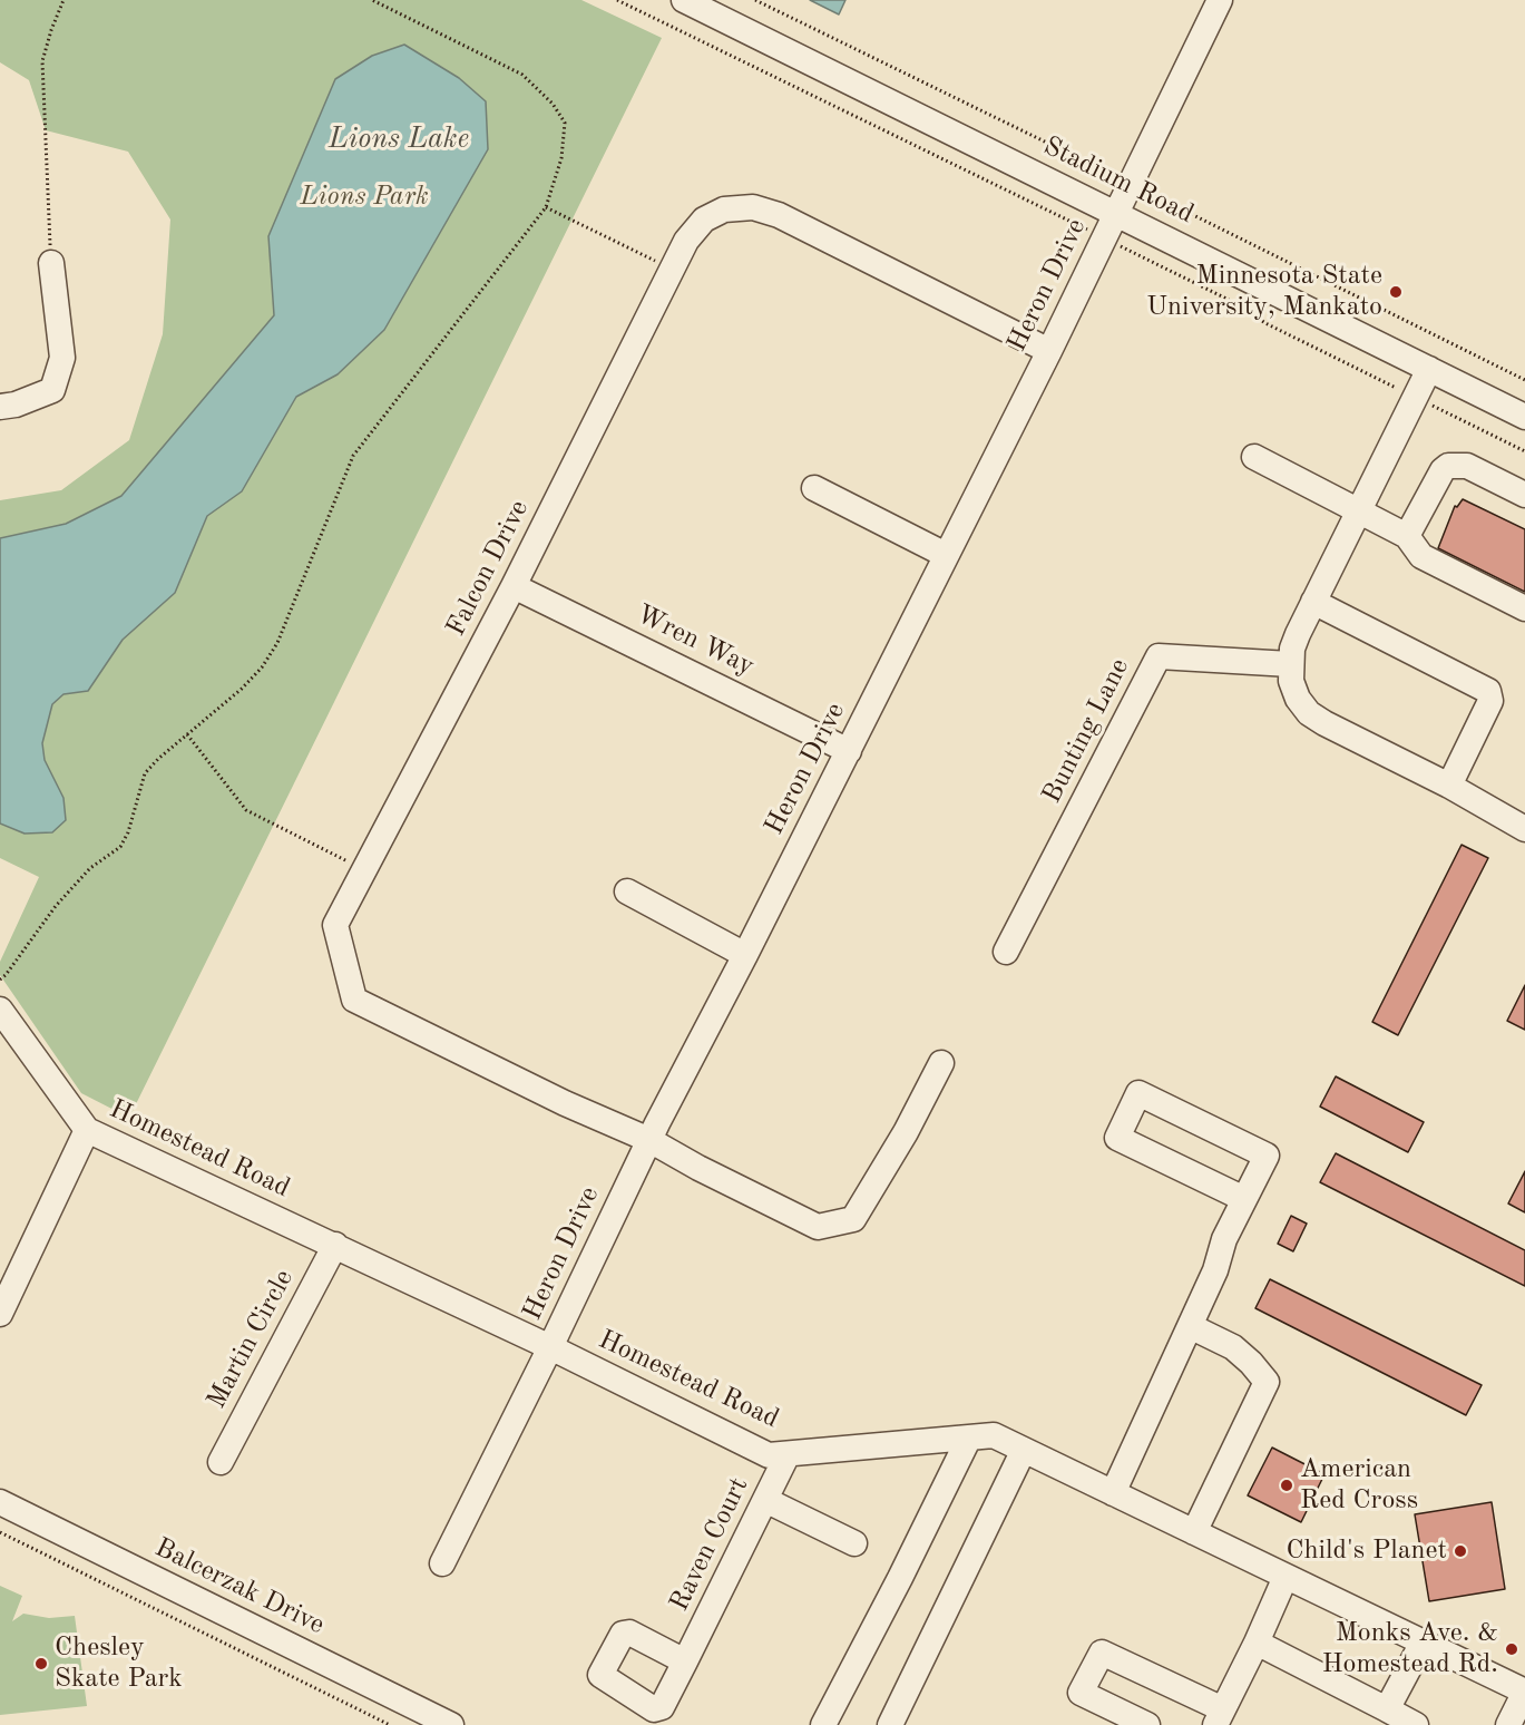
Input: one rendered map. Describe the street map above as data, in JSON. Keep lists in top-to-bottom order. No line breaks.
{"streets":{"street":["Stadium Road","Heron Drive","Falcon Drive","Wren Way","Bunting Lane","Homestead Road","Martin Circle","Raven Court","Balcerzak Drive"]},"crossings":[["Stadium Road","Heron Drive"],["Heron Drive","Falcon Drive"],["Heron Drive","Wren Way"],["Heron Drive","Homestead Road"],["Falcon Drive","Wren Way"],["Homestead Road","Martin Circle"],["Homestead Road","Raven Court"]],"water":["Lions Lake"],"parks":["Lions Park"],"places":["Minnesota State University, Mankato","American Red Cross","Child's Planet","Monks Ave. & Homestead Rd.","Chesley Skate Park"]}
